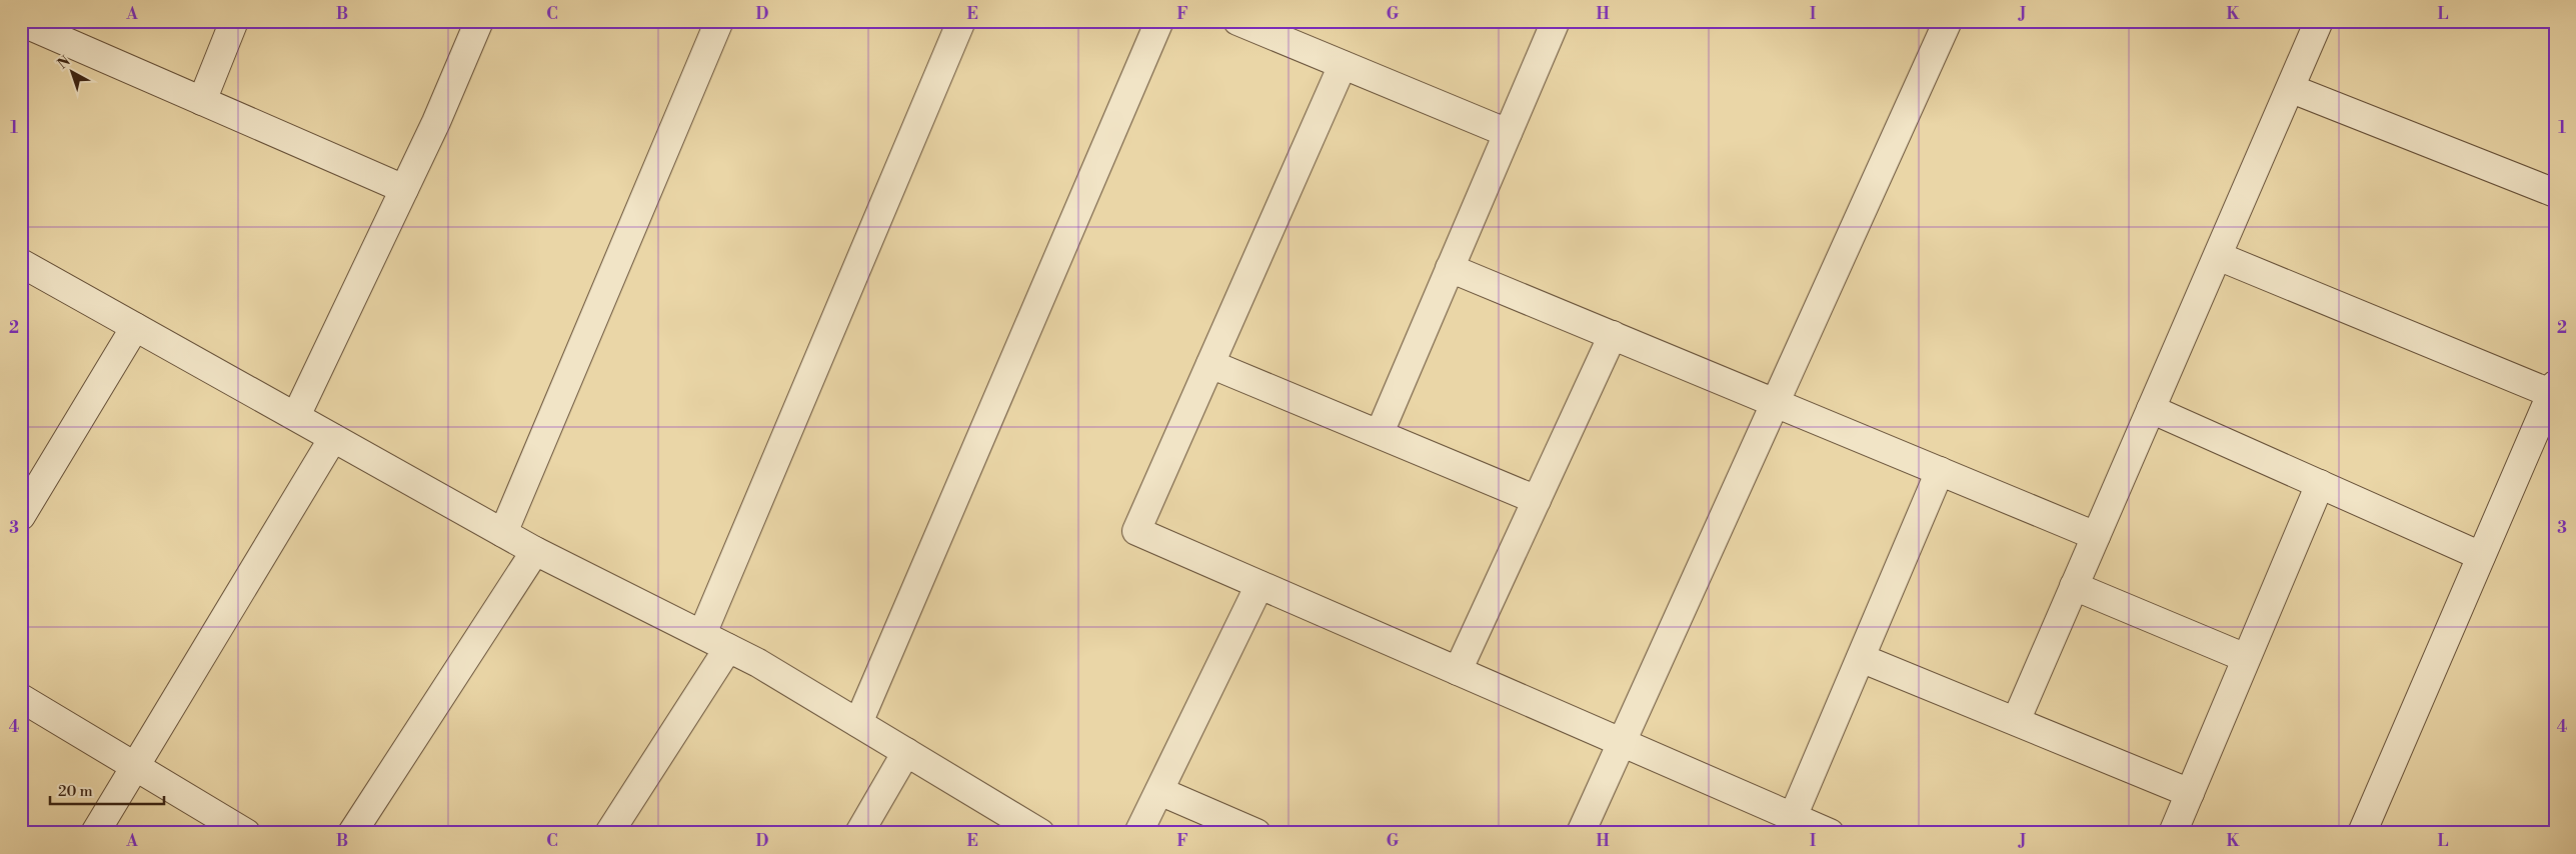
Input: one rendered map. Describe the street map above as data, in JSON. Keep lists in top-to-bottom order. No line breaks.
{"scale_bar":"20 m","north":"top left","grid":{"columns":["A","B","C","D","E","F","G","H","I","J","K","L"],"rows":["1","2","3","4"]}}
